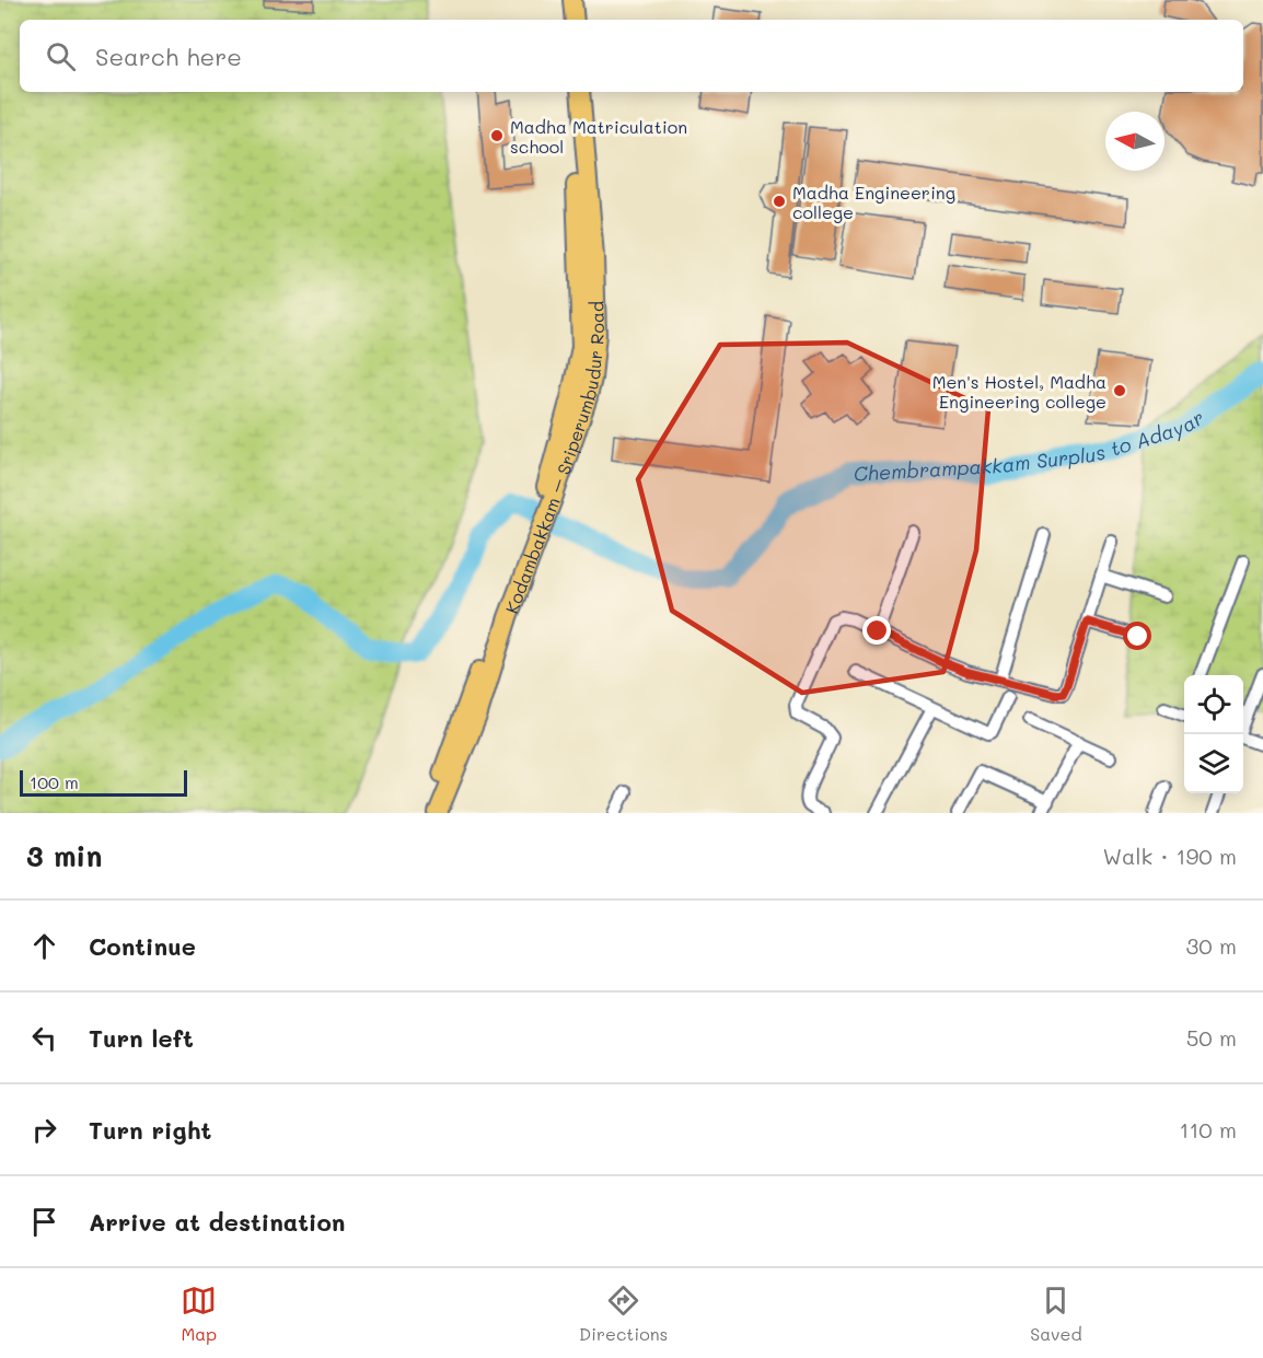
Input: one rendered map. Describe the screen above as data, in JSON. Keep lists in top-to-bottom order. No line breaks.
{"streets":{"main road":["Kodambakkam – Sriperumbudur Road"]},"water":["Chembrampakkam Surplus to Adayar"],"places":["Madha Matriculation school","Madha Engineering college","Men's Hostel, Madha Engineering college"],"scale_bar":"100 m","north":"left","page":{"search":"Search here","scale":"100 m","heading":["3 min","Walk · 190 m"],"list":[["Continue","30 m"],["Turn left","50 m"],["Turn right","110 m"],"Arrive at destination"],"nav":["Map","Directions","Saved"]}}
